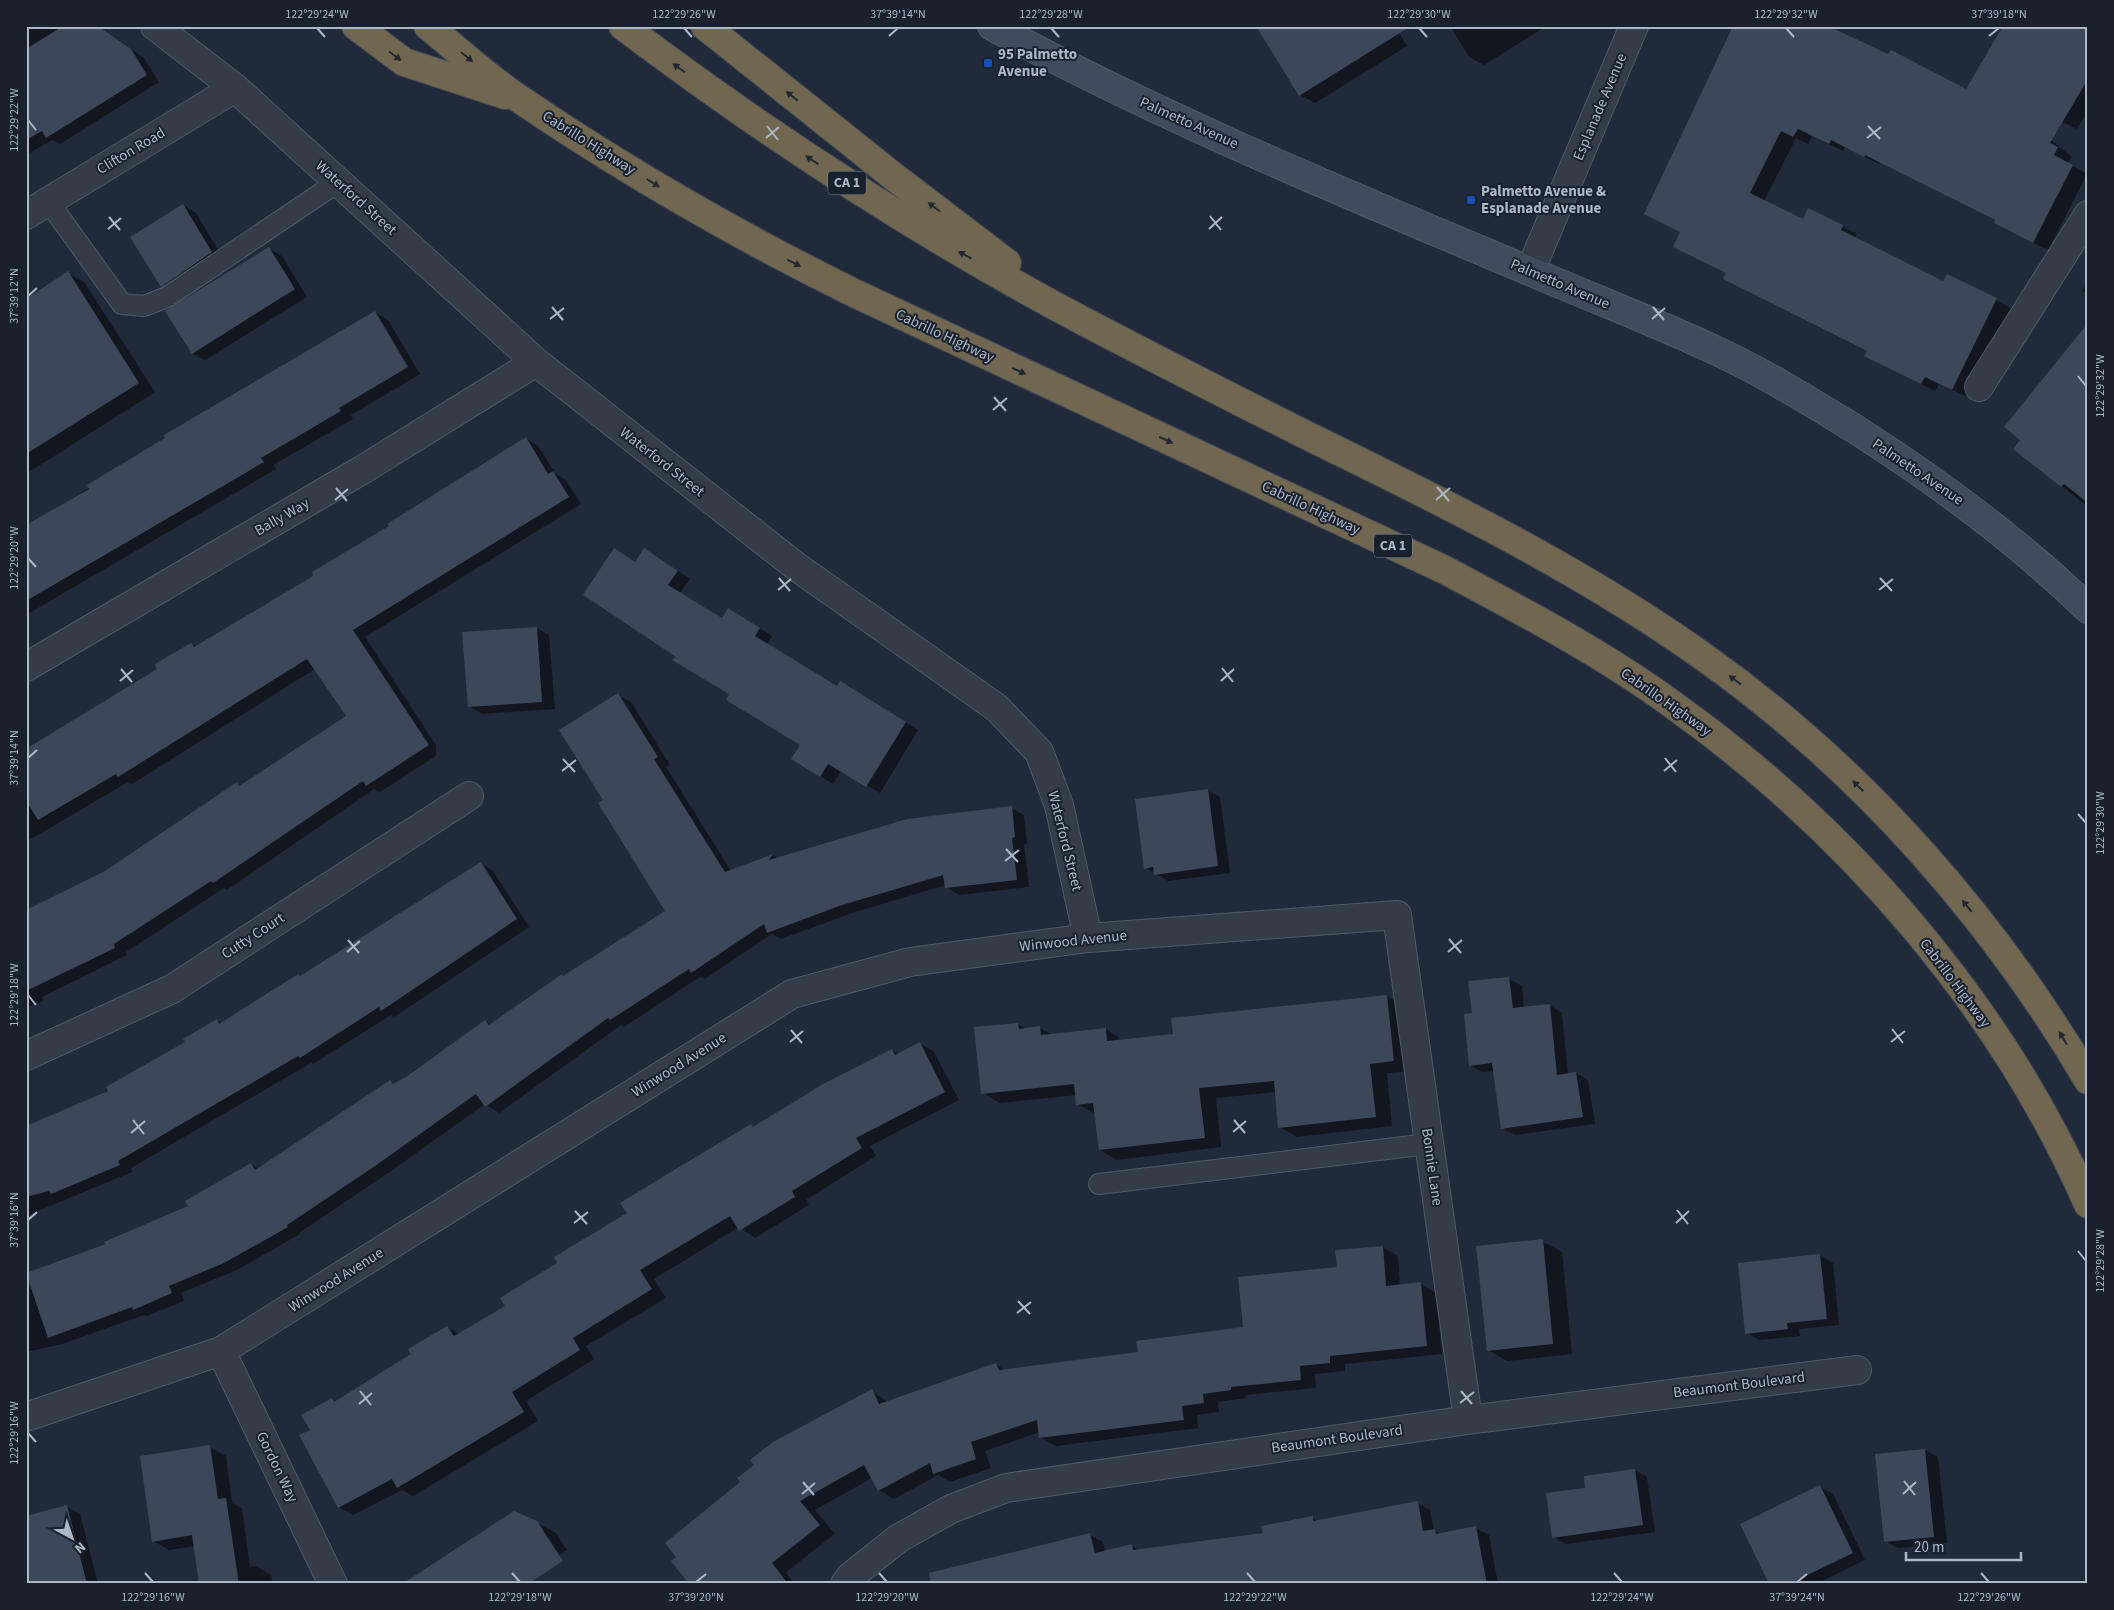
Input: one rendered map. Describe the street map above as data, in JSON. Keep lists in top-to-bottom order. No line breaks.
{"streets":{"highway":["Cabrillo Highway","CA 1"],"street":["Esplanade Avenue","Palmetto Avenue","Clifton Road","Waterford Street","Bally Way","Cutty Court","Winwood Avenue","Bonnie Lane","Beaumont Boulevard","Gordon Way"]},"crossings":[["Esplanade Avenue","Palmetto Avenue"],["Clifton Road","Waterford Street"],["Waterford Street","Bally Way"],["Waterford Street","Winwood Avenue"],["Winwood Avenue","Bonnie Lane"],["Winwood Avenue","Gordon Way"],["Bonnie Lane","Beaumont Boulevard"]],"places":{"transit":["95 Palmetto Avenue","Palmetto Avenue & Esplanade Avenue"]},"scale_bar":"20 m","north":"bottom right","coordinates":["122°29'24\"W","122°29'26\"W","37°39'14\"N","122°29'28\"W","122°29'30\"W","122°29'32\"W","37°39'18\"N","122°29'22\"W","37°39'12\"N","122°29'20\"W","122°29'18\"W","37°39'16\"N","122°29'16\"W","37°39'20\"N","37°39'24\"N"]}
